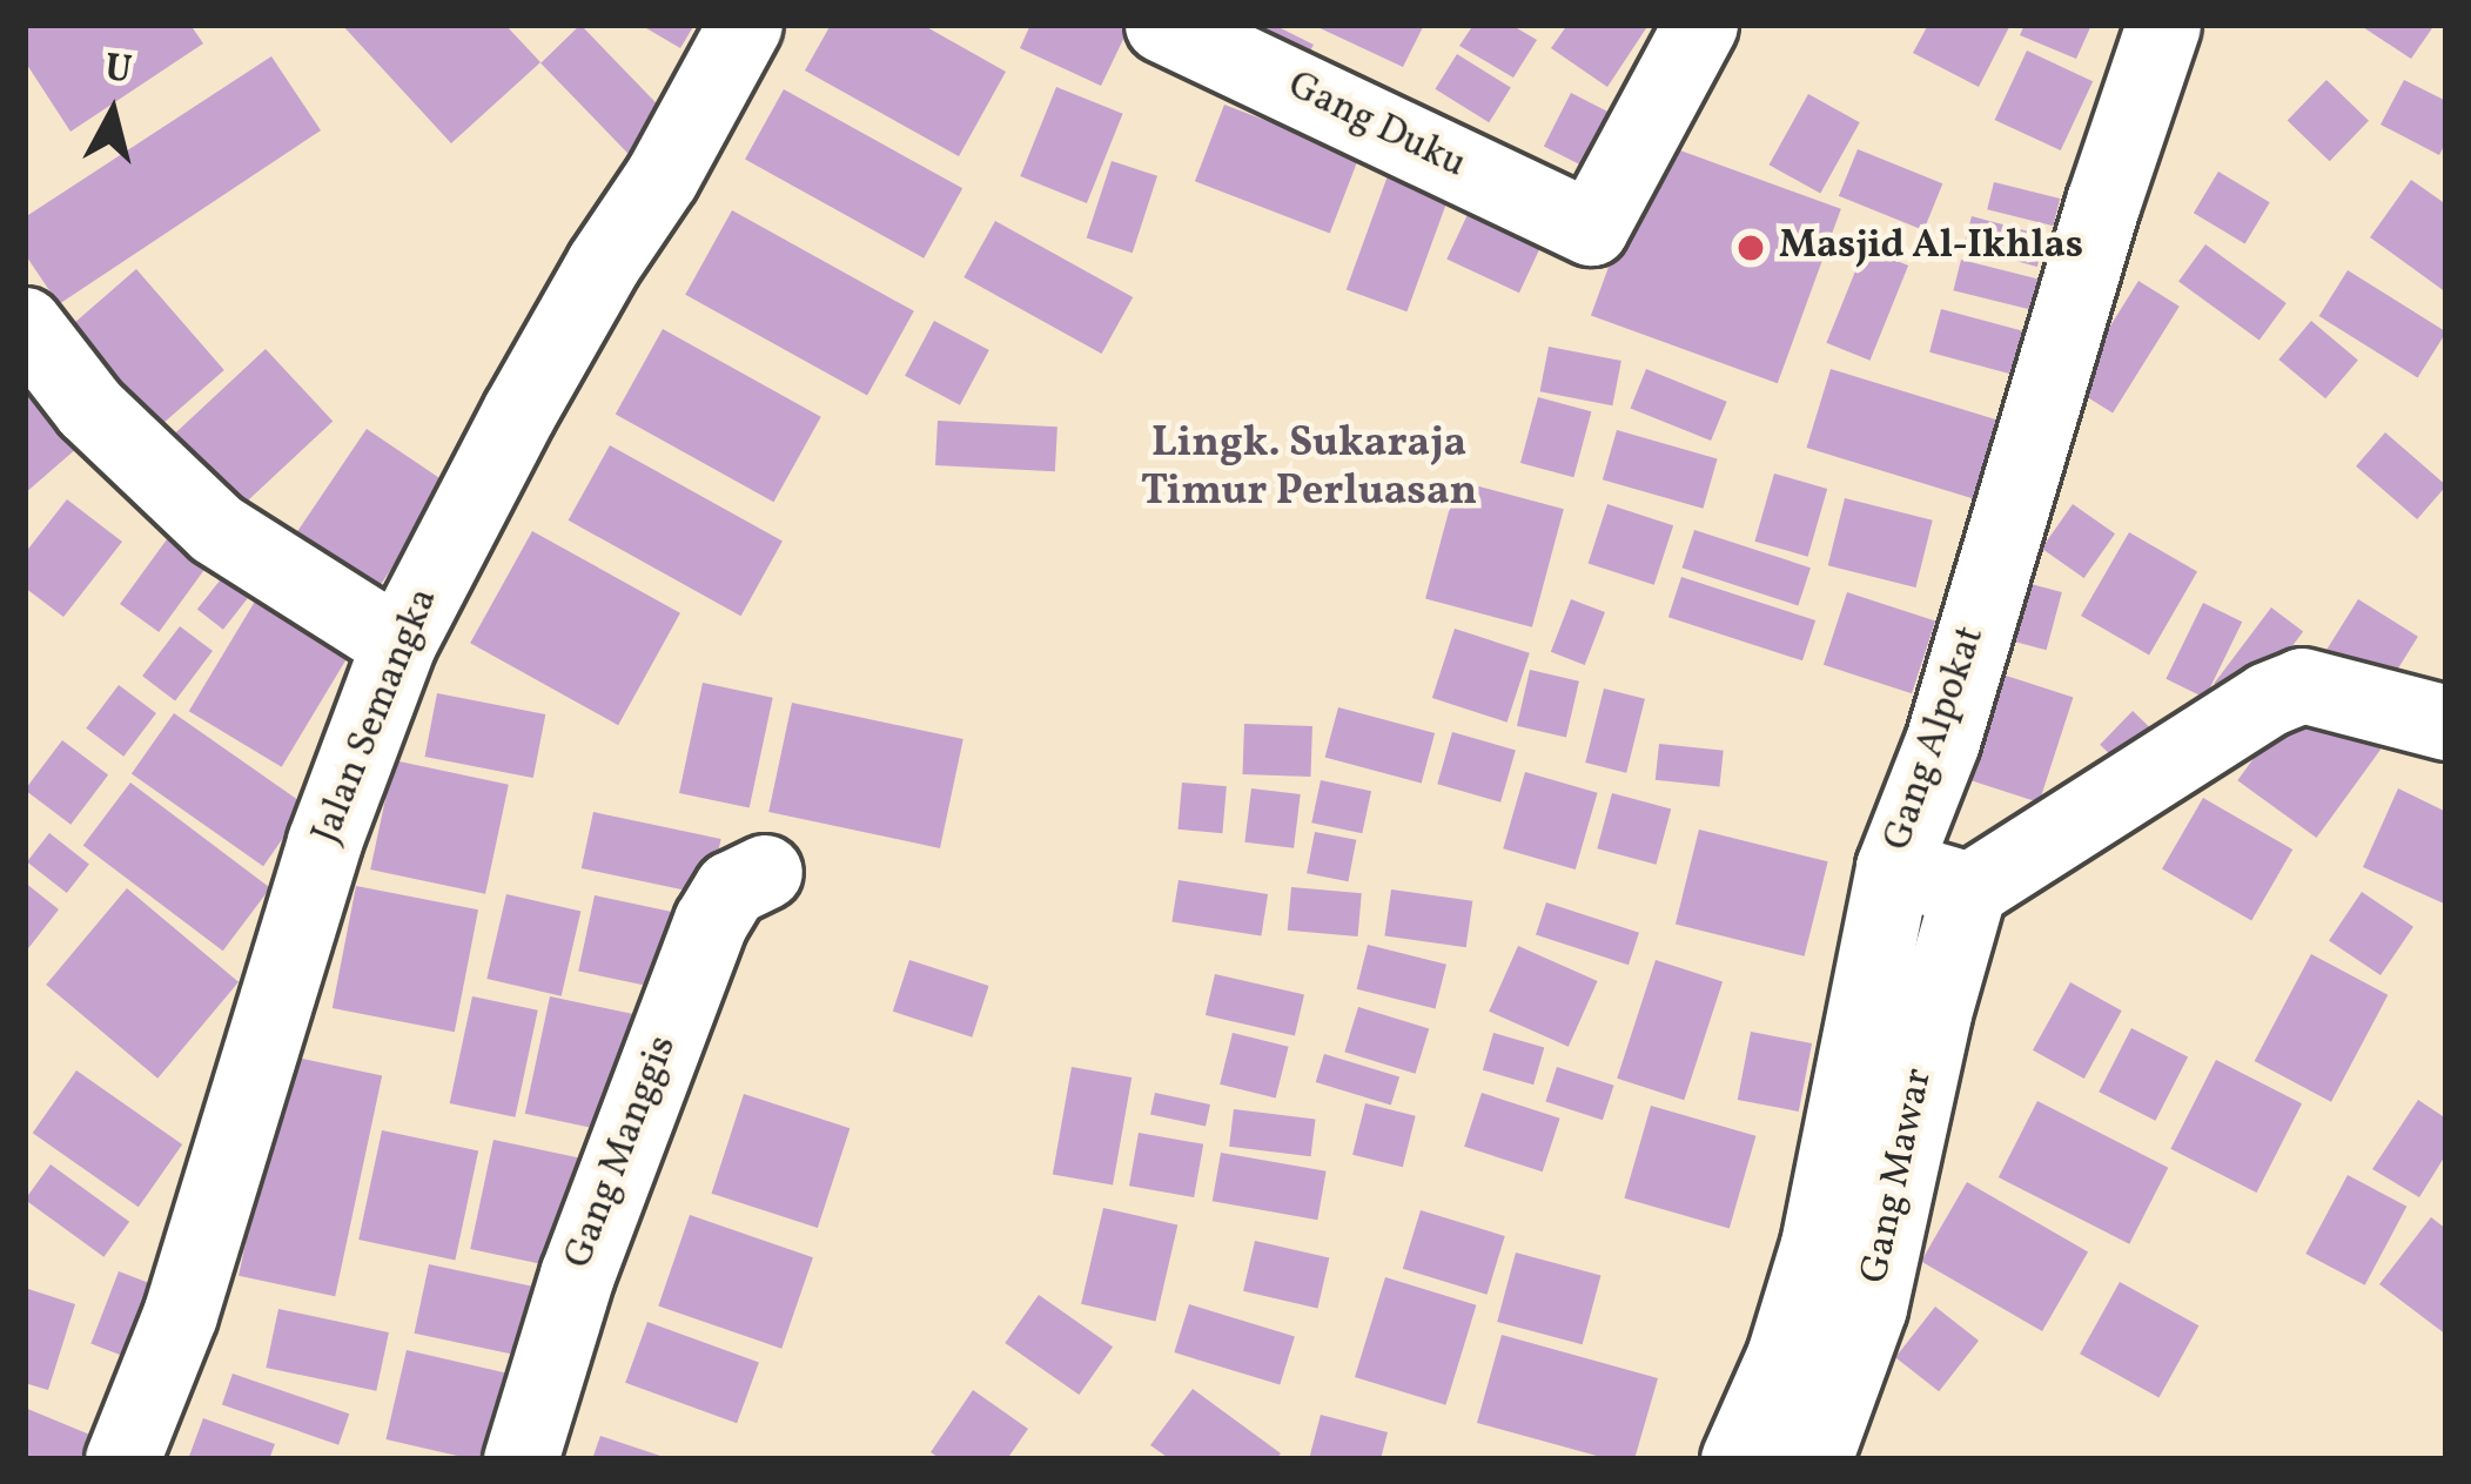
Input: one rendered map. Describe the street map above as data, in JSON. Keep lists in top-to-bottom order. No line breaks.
{"streets":{"street":["Gang Duku","Jalan Semangka","Gang Alpokat","Gang Manggis","Gang Mawar"]},"crossings":[["Gang Alpokat","Gang Mawar"]],"districts":["Lingk. Sukaraja Timur Perluasan"],"places":["Masjid Al-Ikhlas"],"north":"top"}
